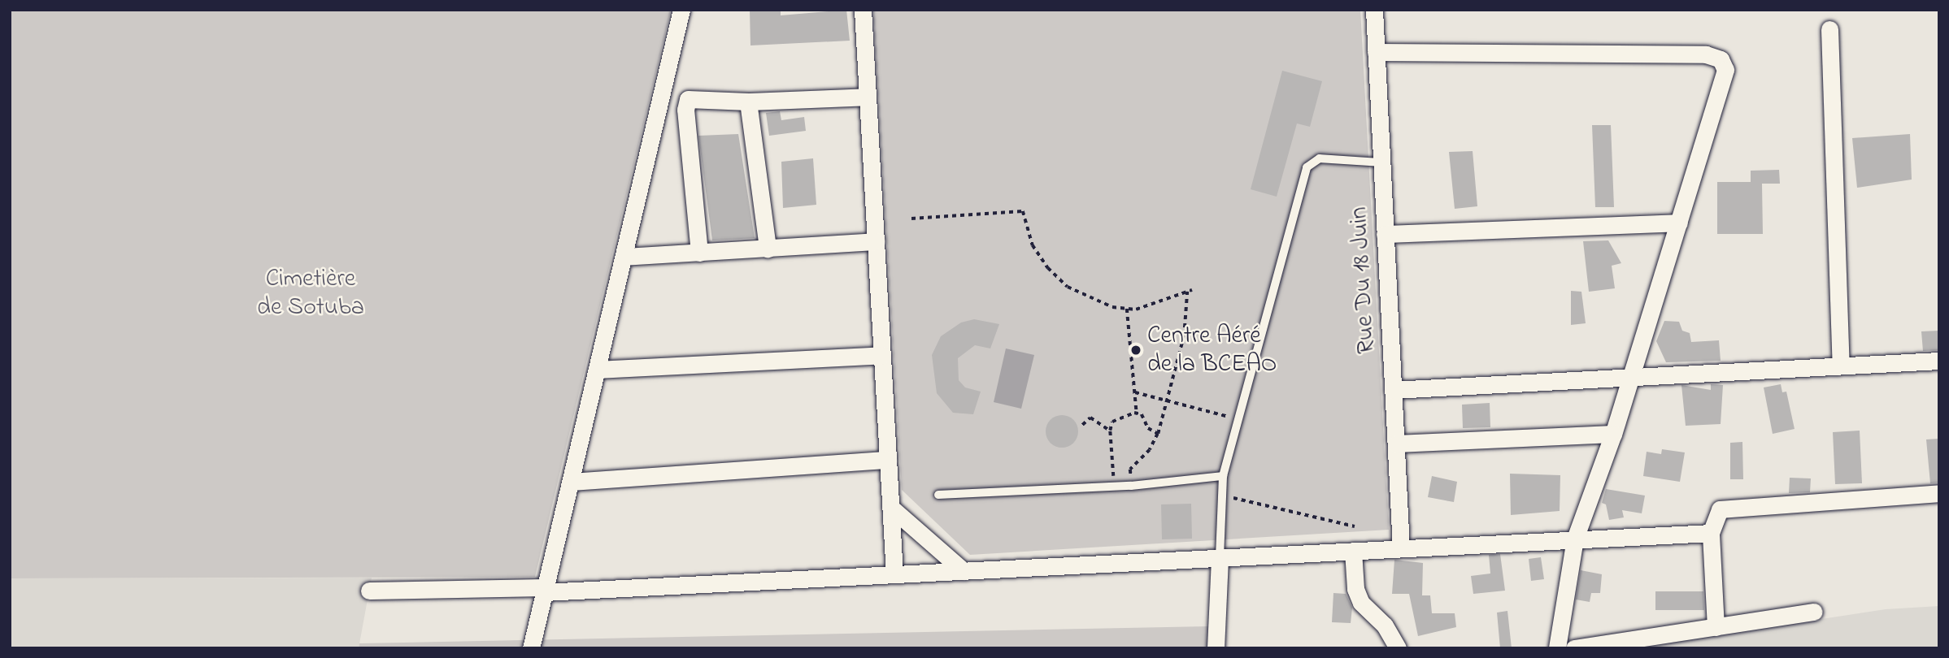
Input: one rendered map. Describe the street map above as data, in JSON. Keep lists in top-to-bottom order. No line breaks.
{"streets":{"street":["Rue Du 18 Juin"]},"parks":["Cimetière de Sotuba"],"places":["Centre Aéré de la BCEAO"]}
